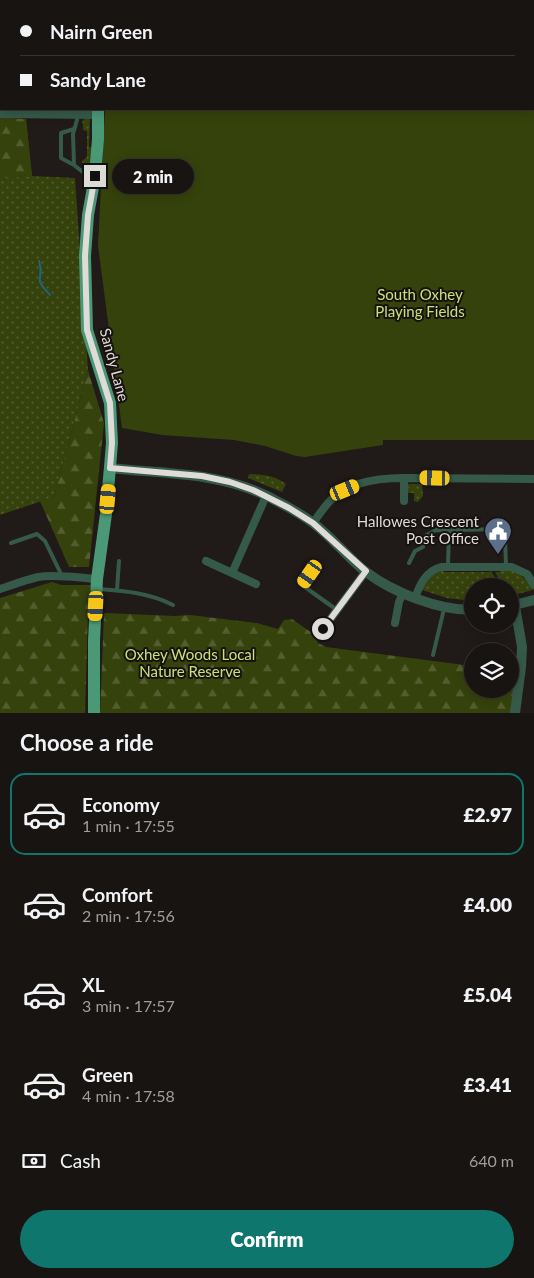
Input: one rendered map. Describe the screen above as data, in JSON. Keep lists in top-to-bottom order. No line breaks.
{"streets":{"main road":["Sandy Lane"]},"parks":["South Oxhey Playing Fields","Oxhey Woods Local Nature Reserve"],"places":{"public building":["Hallowes Crescent Post Office"]},"page":{"banner":["Nairn Green","Sandy Lane"],"bubble":"2 min","heading":"Choose a ride","list":[{"name":"Economy","note":"1 min · 17:55","value":"£2.97"},{"name":"Comfort","note":"2 min · 17:56","value":"£4.00"},{"name":"XL","note":"3 min · 17:57","value":"£5.04"},{"name":"Green","note":"4 min · 17:58","value":"£3.41"}],"pay":["Cash","640 m"],"buttons":"Confirm"}}
